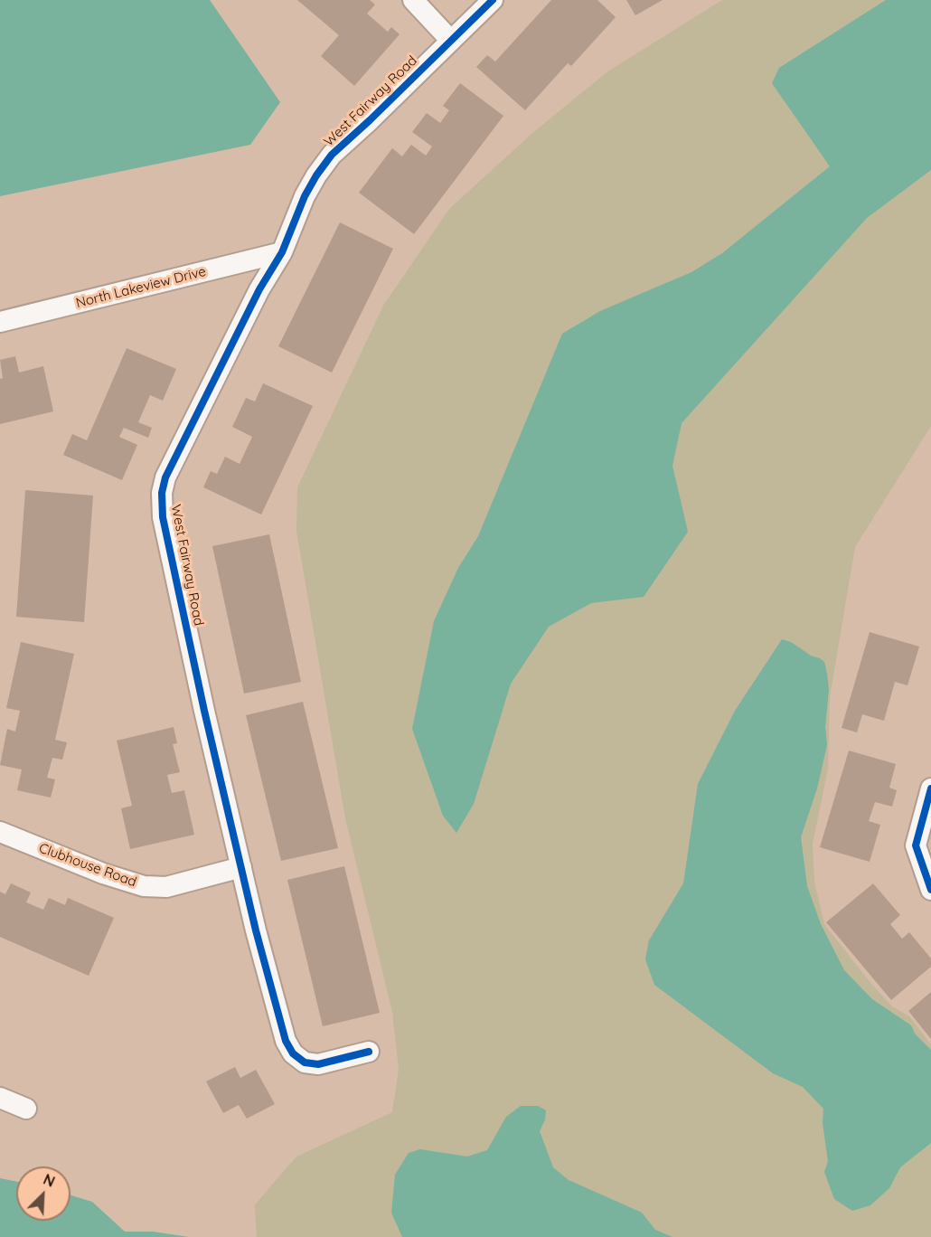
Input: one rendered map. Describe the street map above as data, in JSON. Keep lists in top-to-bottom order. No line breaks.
{"streets":{"street":["West Fairway Road","North Lakeview Drive","Clubhouse Road"]},"crossings":[["West Fairway Road","North Lakeview Drive"],["West Fairway Road","Clubhouse Road"]],"north":"top right"}
